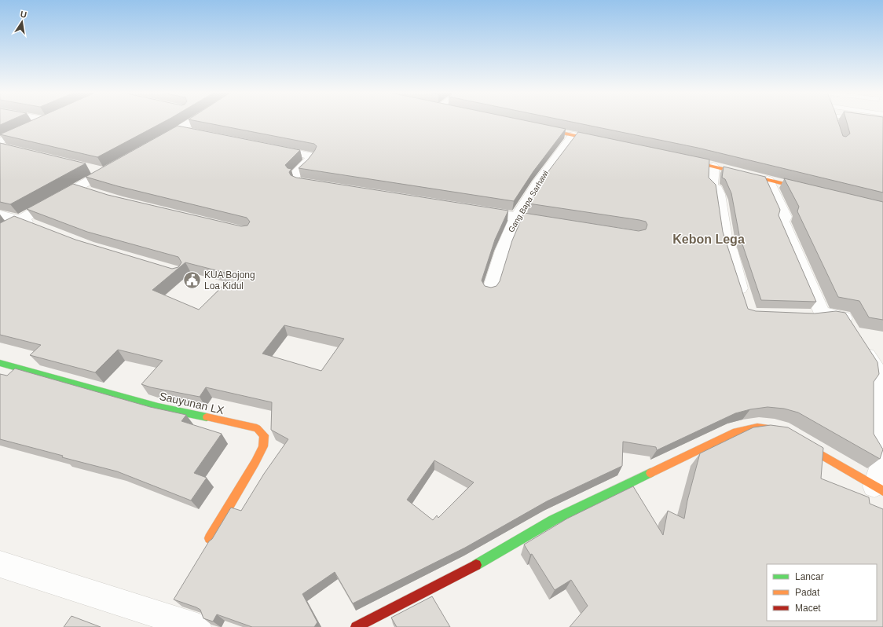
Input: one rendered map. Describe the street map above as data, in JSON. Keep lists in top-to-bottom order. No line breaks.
{"streets":{"street":["Gang Bapa Sarhawi","Sauyunan LX"]},"districts":["Kebon Lega"],"places":{"public building":["KUA Bojong Loa Kidul"]},"legend":["Lancar","Padat","Macet"],"north":"top"}
